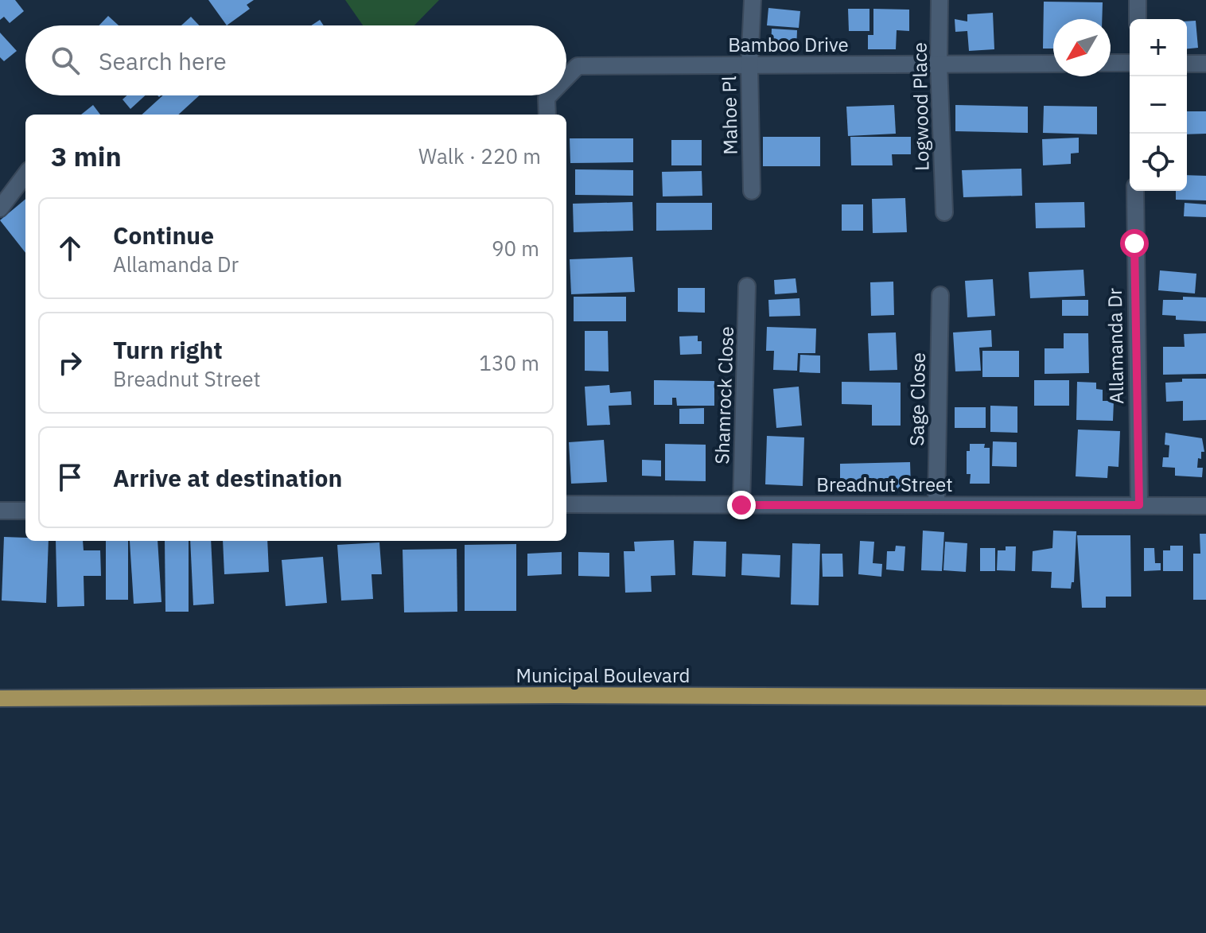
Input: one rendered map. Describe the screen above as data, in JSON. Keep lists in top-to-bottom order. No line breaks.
{"streets":{"main road":["Municipal Boulevard"],"street":["Bamboo Drive","Logwood Place","Mahoe Pl","Allamanda Dr","Shamrock Close","Sage Close","Breadnut Street"]},"crossings":[["Bamboo Drive","Logwood Place"],["Bamboo Drive","Mahoe Pl"],["Allamanda Dr","Breadnut Street"],["Shamrock Close","Breadnut Street"],["Sage Close","Breadnut Street"]],"north":"bottom left","page":{"map_buttons":["+","−"],"search":"Search here","heading":["3 min","Walk · 220 m"],"list":[["Continue","Allamanda Dr","90 m"],["Turn right","Breadnut Street","130 m"],"Arrive at destination"]}}
